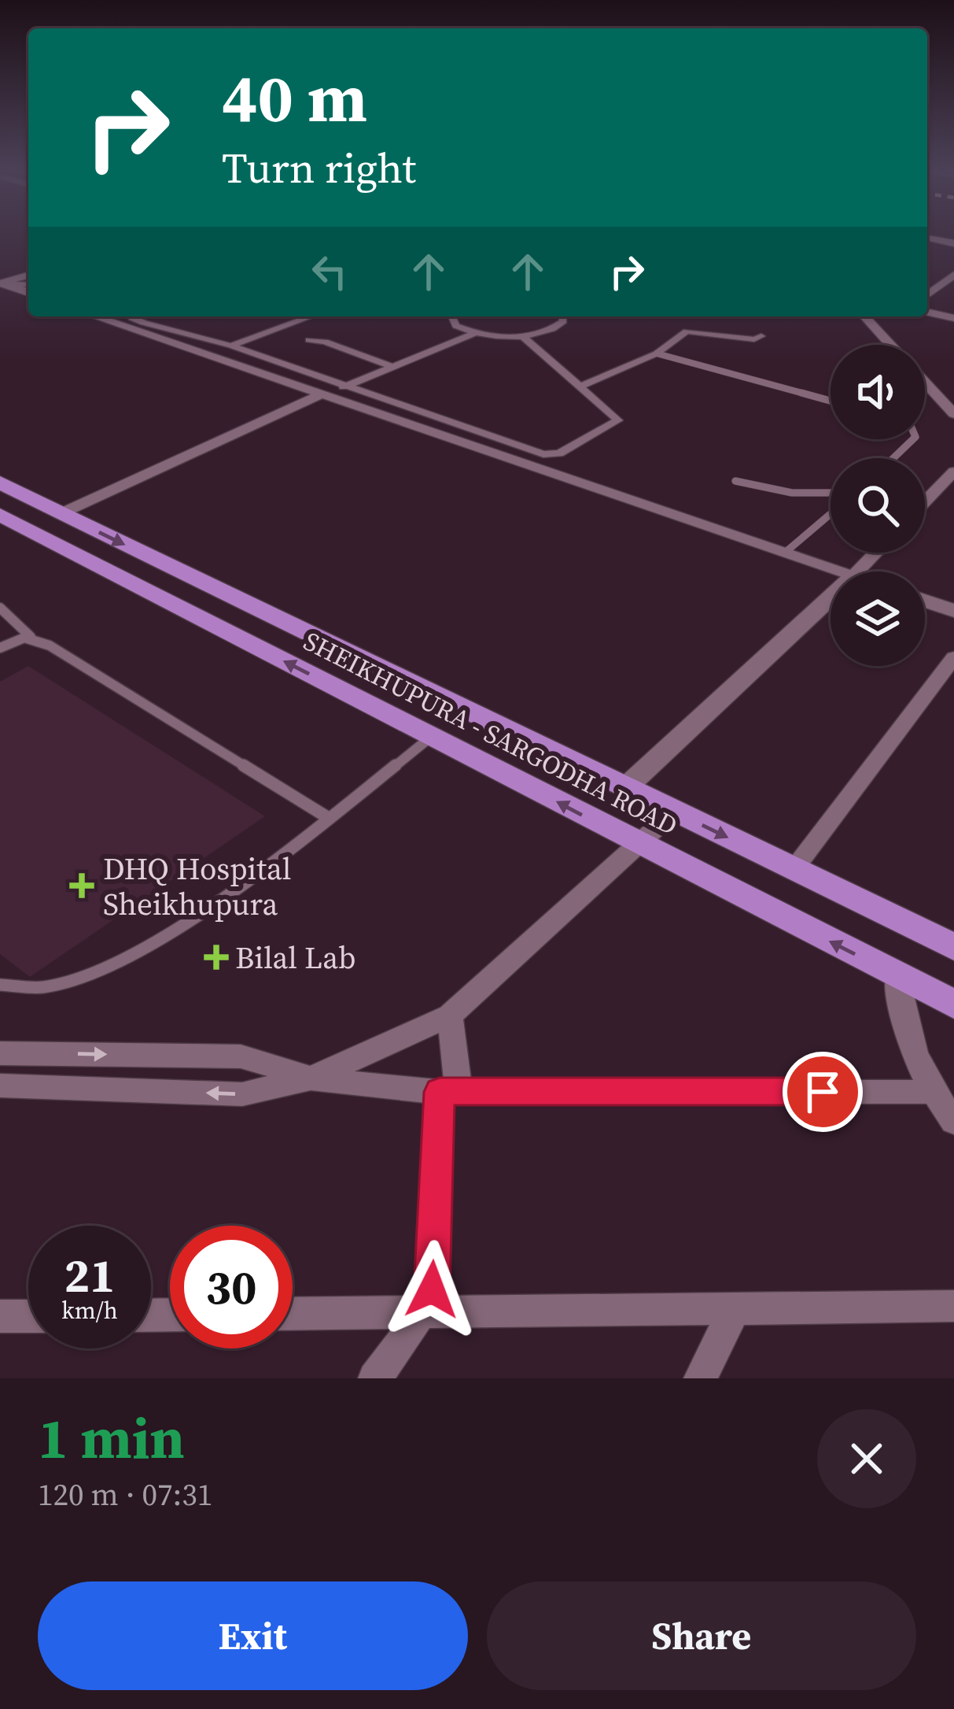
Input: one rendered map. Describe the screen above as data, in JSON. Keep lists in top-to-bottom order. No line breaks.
{"streets":{"highway":["SHEIKHUPURA - SARGODHA ROAD"]},"places":{"health":["DHQ Hospital Sheikhupura","Bilal Lab"]},"page":{"turn":["40 m","Turn right"],"speed":"21 km/h","limit":"30","heading":["1 min","120 m · 07:31"],"buttons":["Exit","Share"]}}
